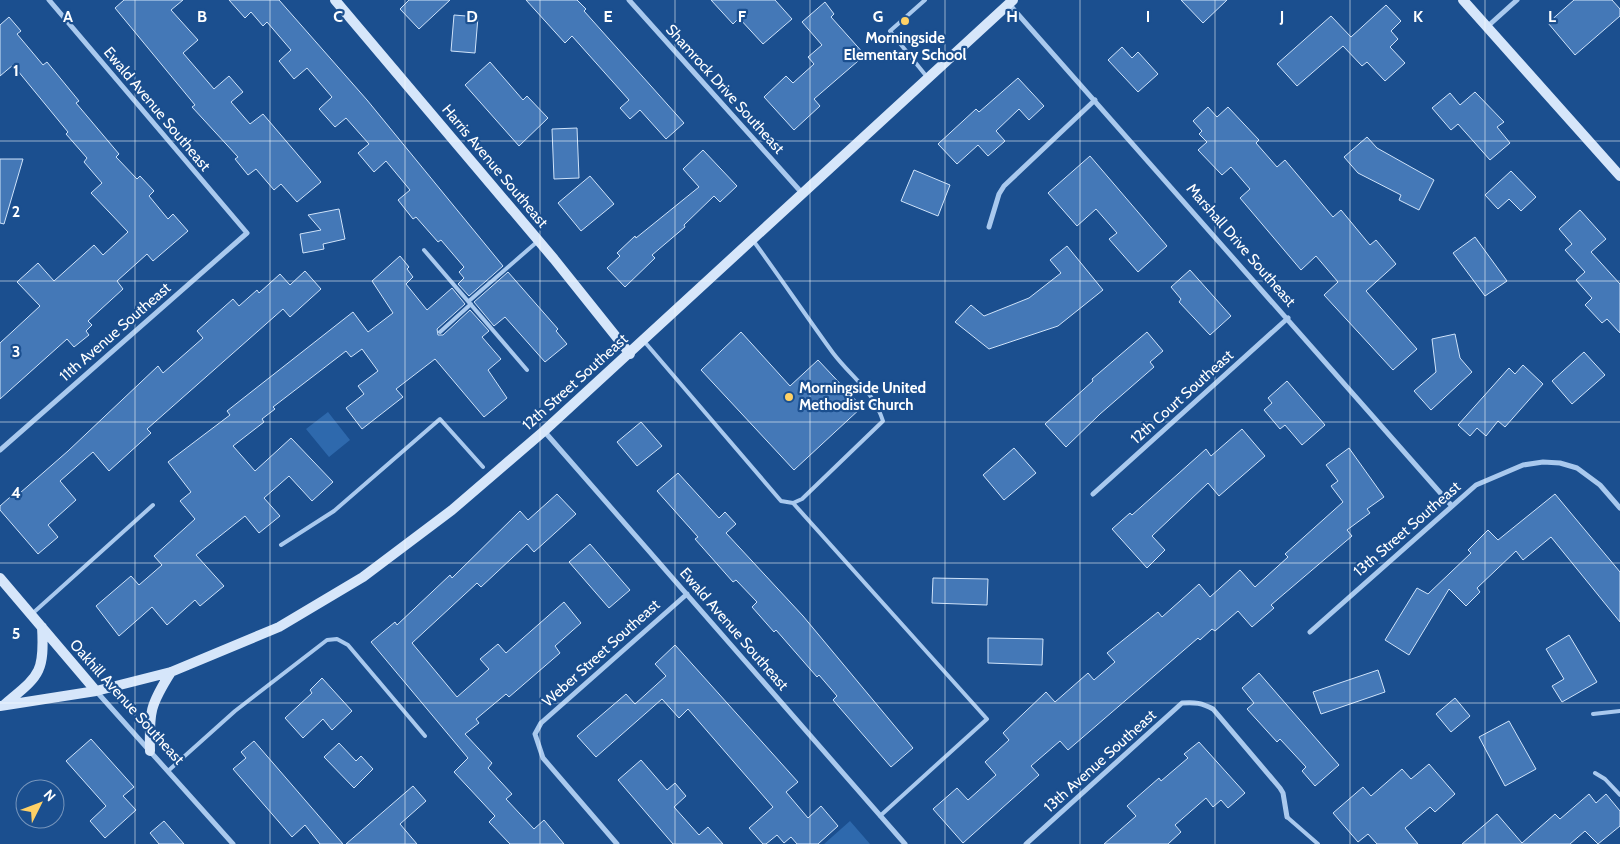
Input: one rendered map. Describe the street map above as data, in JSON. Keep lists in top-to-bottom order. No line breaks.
{"streets":{"main road":["Harris Avenue Southeast","12th Street Southeast","Oakhill Avenue Southeast"],"street":["Shamrock Drive Southeast","Ewald Avenue Southeast","Marshall Drive Southeast","11th Avenue Southeast","12th Court Southeast","13th Street Southeast","Weber Street Southeast","13th Avenue Southeast"]},"crossings":[["Shamrock Drive Southeast","12th Street Southeast"],["Ewald Avenue Southeast","11th Avenue Southeast"],["Ewald Avenue Southeast","12th Street Southeast"],["Ewald Avenue Southeast","Weber Street Southeast"],["Harris Avenue Southeast","12th Street Southeast"],["Marshall Drive Southeast","12th Street Southeast"],["Marshall Drive Southeast","12th Court Southeast"],["Marshall Drive Southeast","13th Street Southeast"],["12th Street Southeast","Oakhill Avenue Southeast"]],"places":["Morningside Elementary School","Morningside United Methodist Church"],"north":"top right","grid":{"columns":["A","B","C","D","E","F","G","H","I","J","K","L"],"rows":["1","2","3","4","5"]}}
